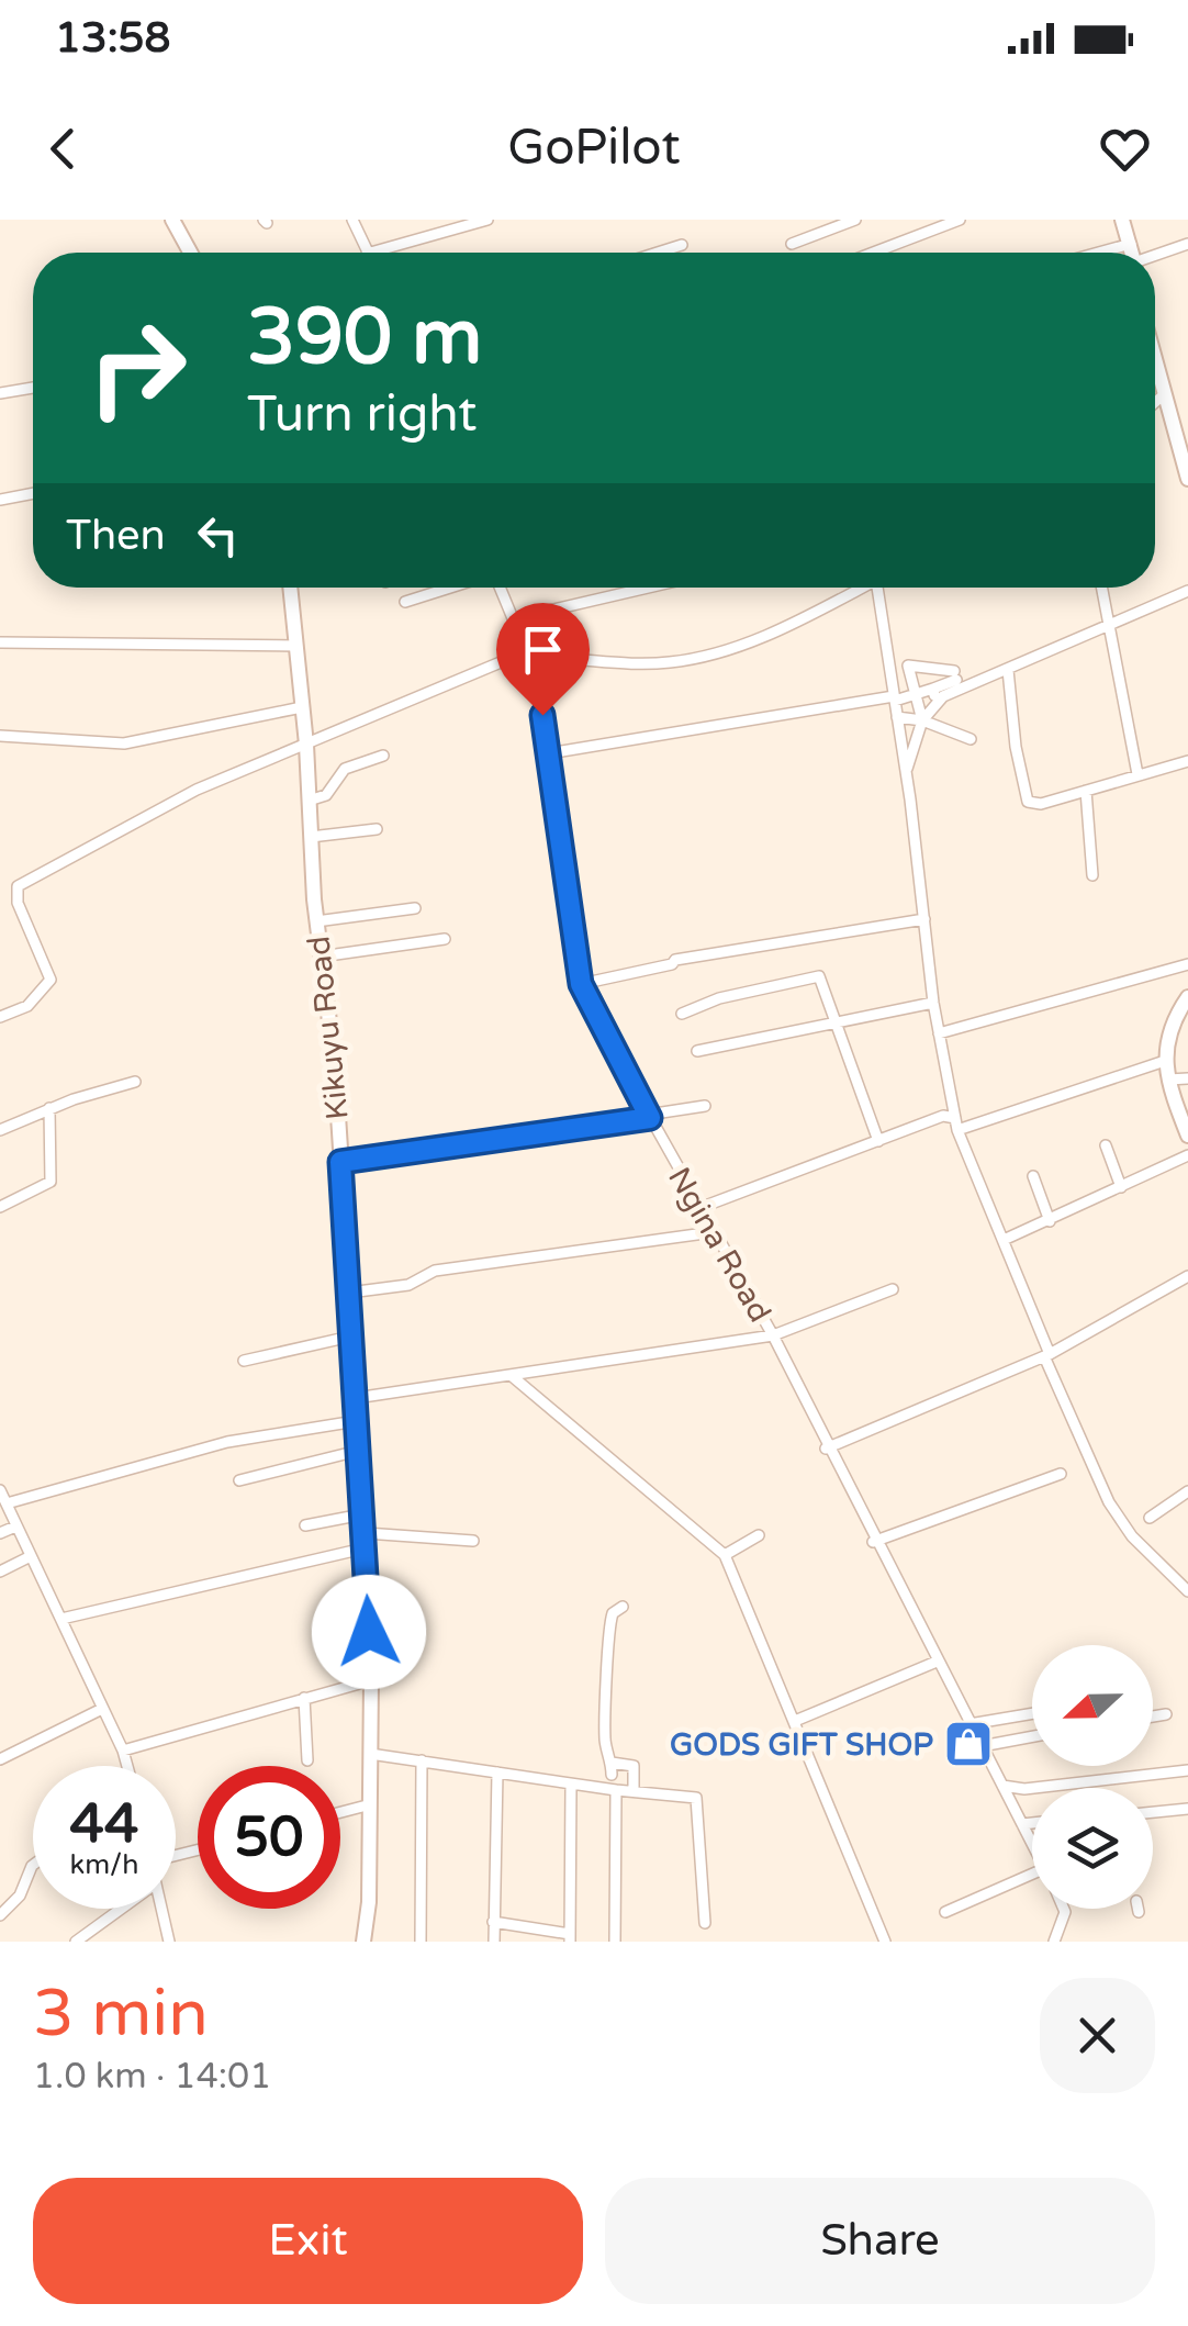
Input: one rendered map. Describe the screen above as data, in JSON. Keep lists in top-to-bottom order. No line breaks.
{"streets":{"main road":["Kikuyu Road"],"street":["Ngina Road"]},"places":{"shop":["GODS GIFT SHOP"]},"north":"left","page":{"status":"13:58","header":"GoPilot","turn":["390 m","Turn right"],"then":"Then","speed":"44 km/h","limit":"50","heading":["3 min","1.0 km · 14:01"],"buttons":["Exit","Share"]}}
